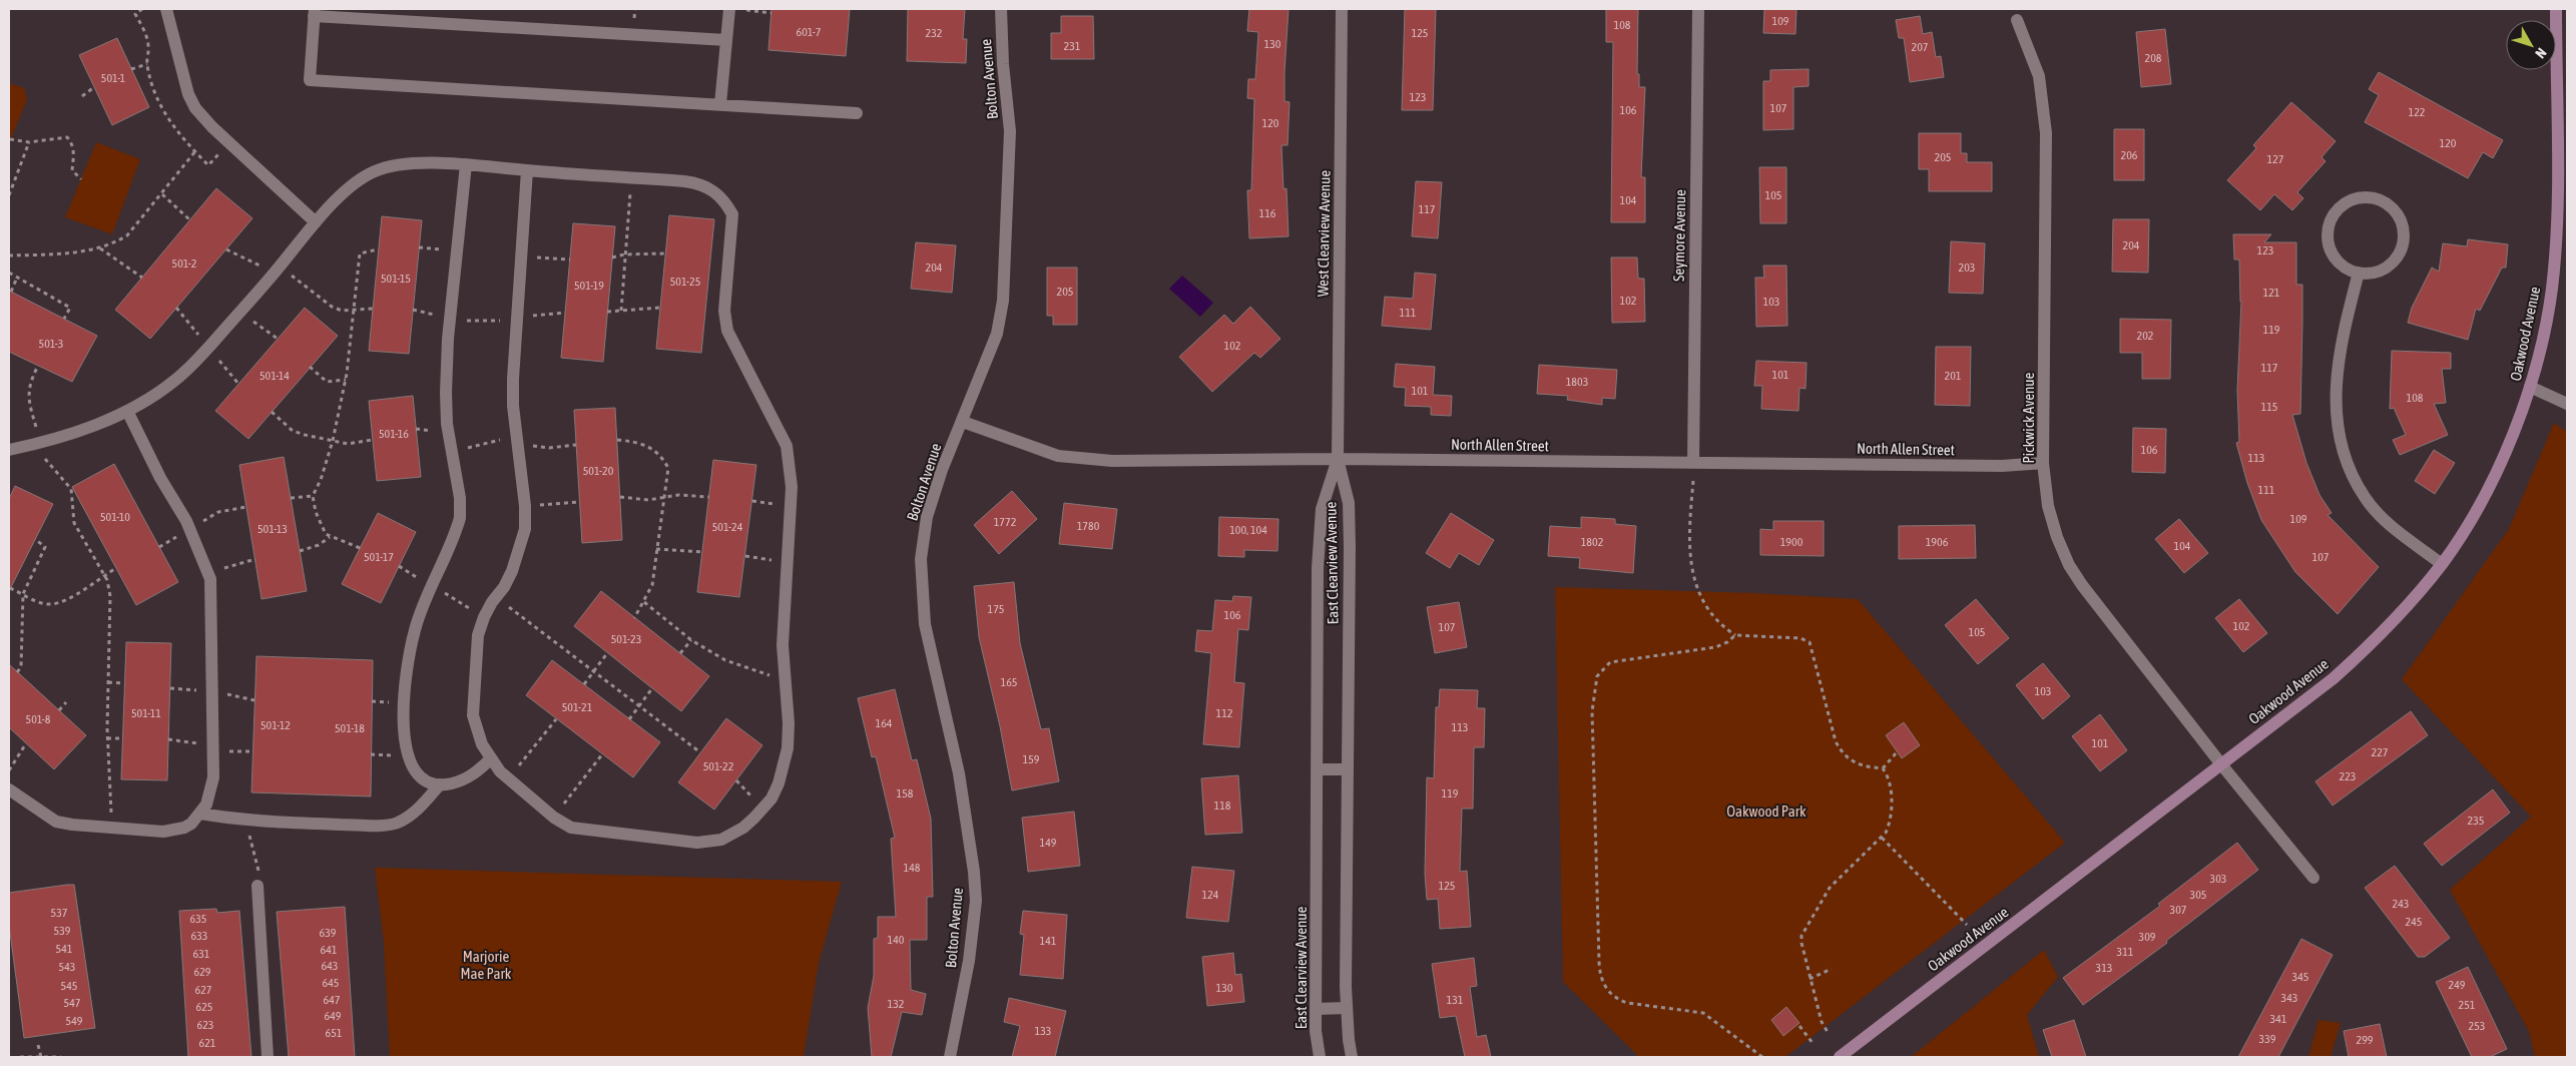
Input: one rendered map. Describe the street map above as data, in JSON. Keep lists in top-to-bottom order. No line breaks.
{"streets":{"street":["Bolton Avenue","West Clearview Avenue","Seymore Avenue","Oakwood Avenue","Pickwick Avenue","North Allen Street","East Clearview Avenue"]},"crossings":[["Bolton Avenue","North Allen Street"],["West Clearview Avenue","North Allen Street"],["West Clearview Avenue","East Clearview Avenue"],["Seymore Avenue","North Allen Street"],["Oakwood Avenue","Pickwick Avenue"],["Pickwick Avenue","North Allen Street"],["North Allen Street","East Clearview Avenue"]],"parks":["Oakwood Park","Marjorie Mae Park"],"house_numbers":["109","108","601-7","232","125","130","231","207","208","501-1","123","107","106","122","120","120","206","205","127","105","104","117","116","204","123","501-2","204","203","501-15","501-25","501-19","205","121","102","103","111","119","202","501-3","102","117","101","501-14","201","1803","101","108","115","501-16","106","113","501-20","111","501-10","109","1772","1780","501-24","501-13","100, 104","1802","1900","1906","104","501-17","107","175","106","102","107","105","501-23","165","103","501-21","501-11","112","501-8","164","501-12","113","501-18","101","227","159","501-22","223","158","119","118","235","149","148","303","125","124","305","243","307","537","635","245","539","639","633","309","140","141","541","641","311","631","643","543","313","629","345","645","249","545","130","627","343","647","131","547","132","251","625","649","341","549","623","253","133","651","339","299","621"],"north":"bottom right"}
